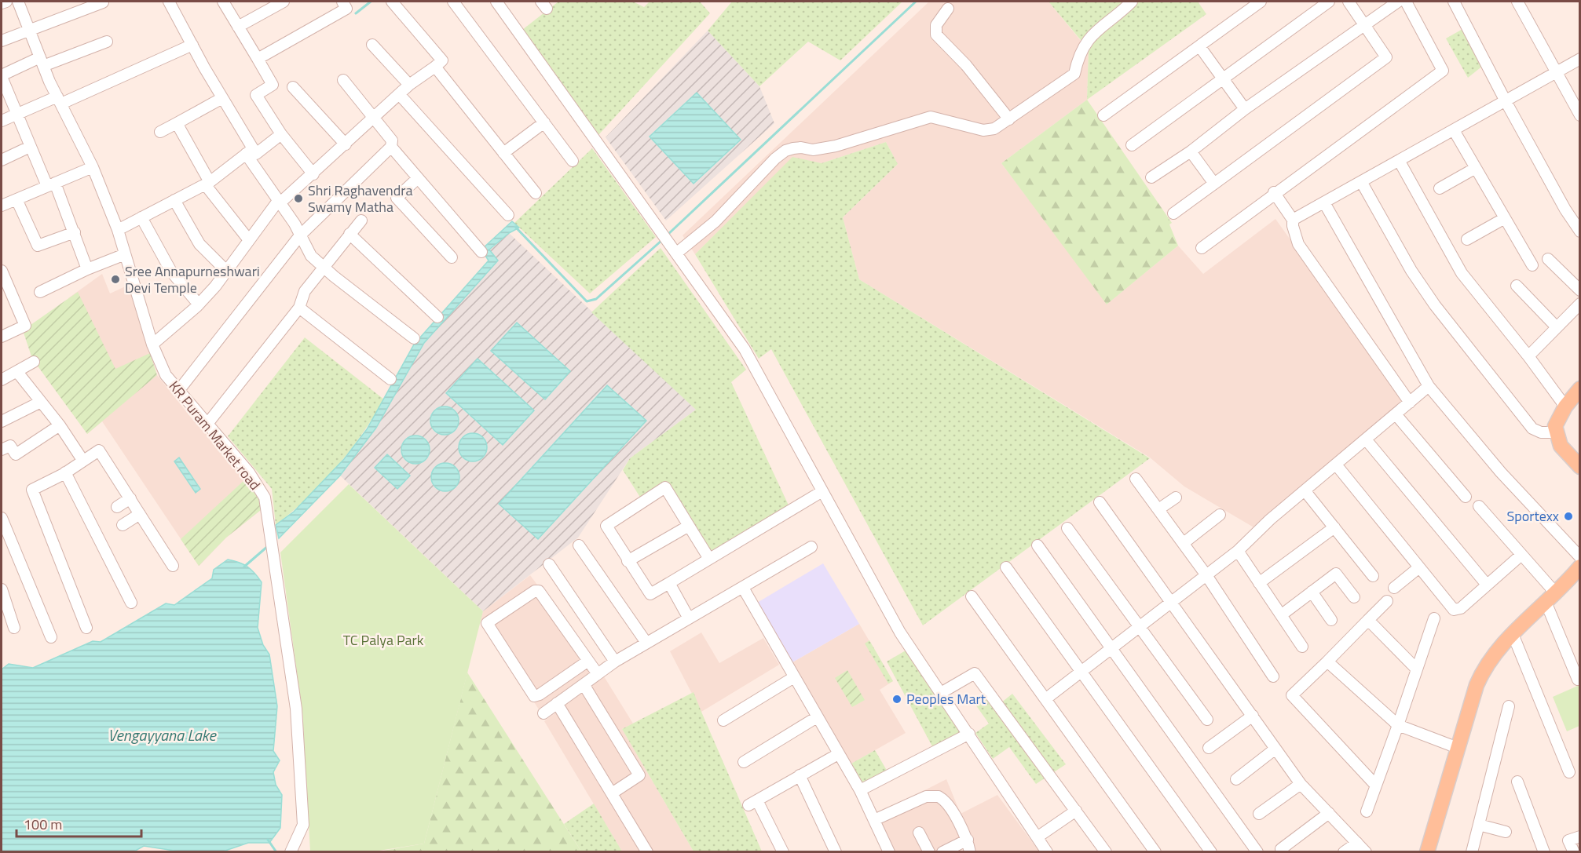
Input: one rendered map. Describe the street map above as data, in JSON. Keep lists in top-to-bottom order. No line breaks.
{"streets":{"street":["KR Puram Market road"]},"water":["Vengayyana Lake"],"parks":["TC Palya Park"],"places":["Shri Raghavendra Swamy Matha","Sree Annapurneshwari Devi Temple","Sportexx","Peoples Mart"],"scale_bar":"100 m"}
